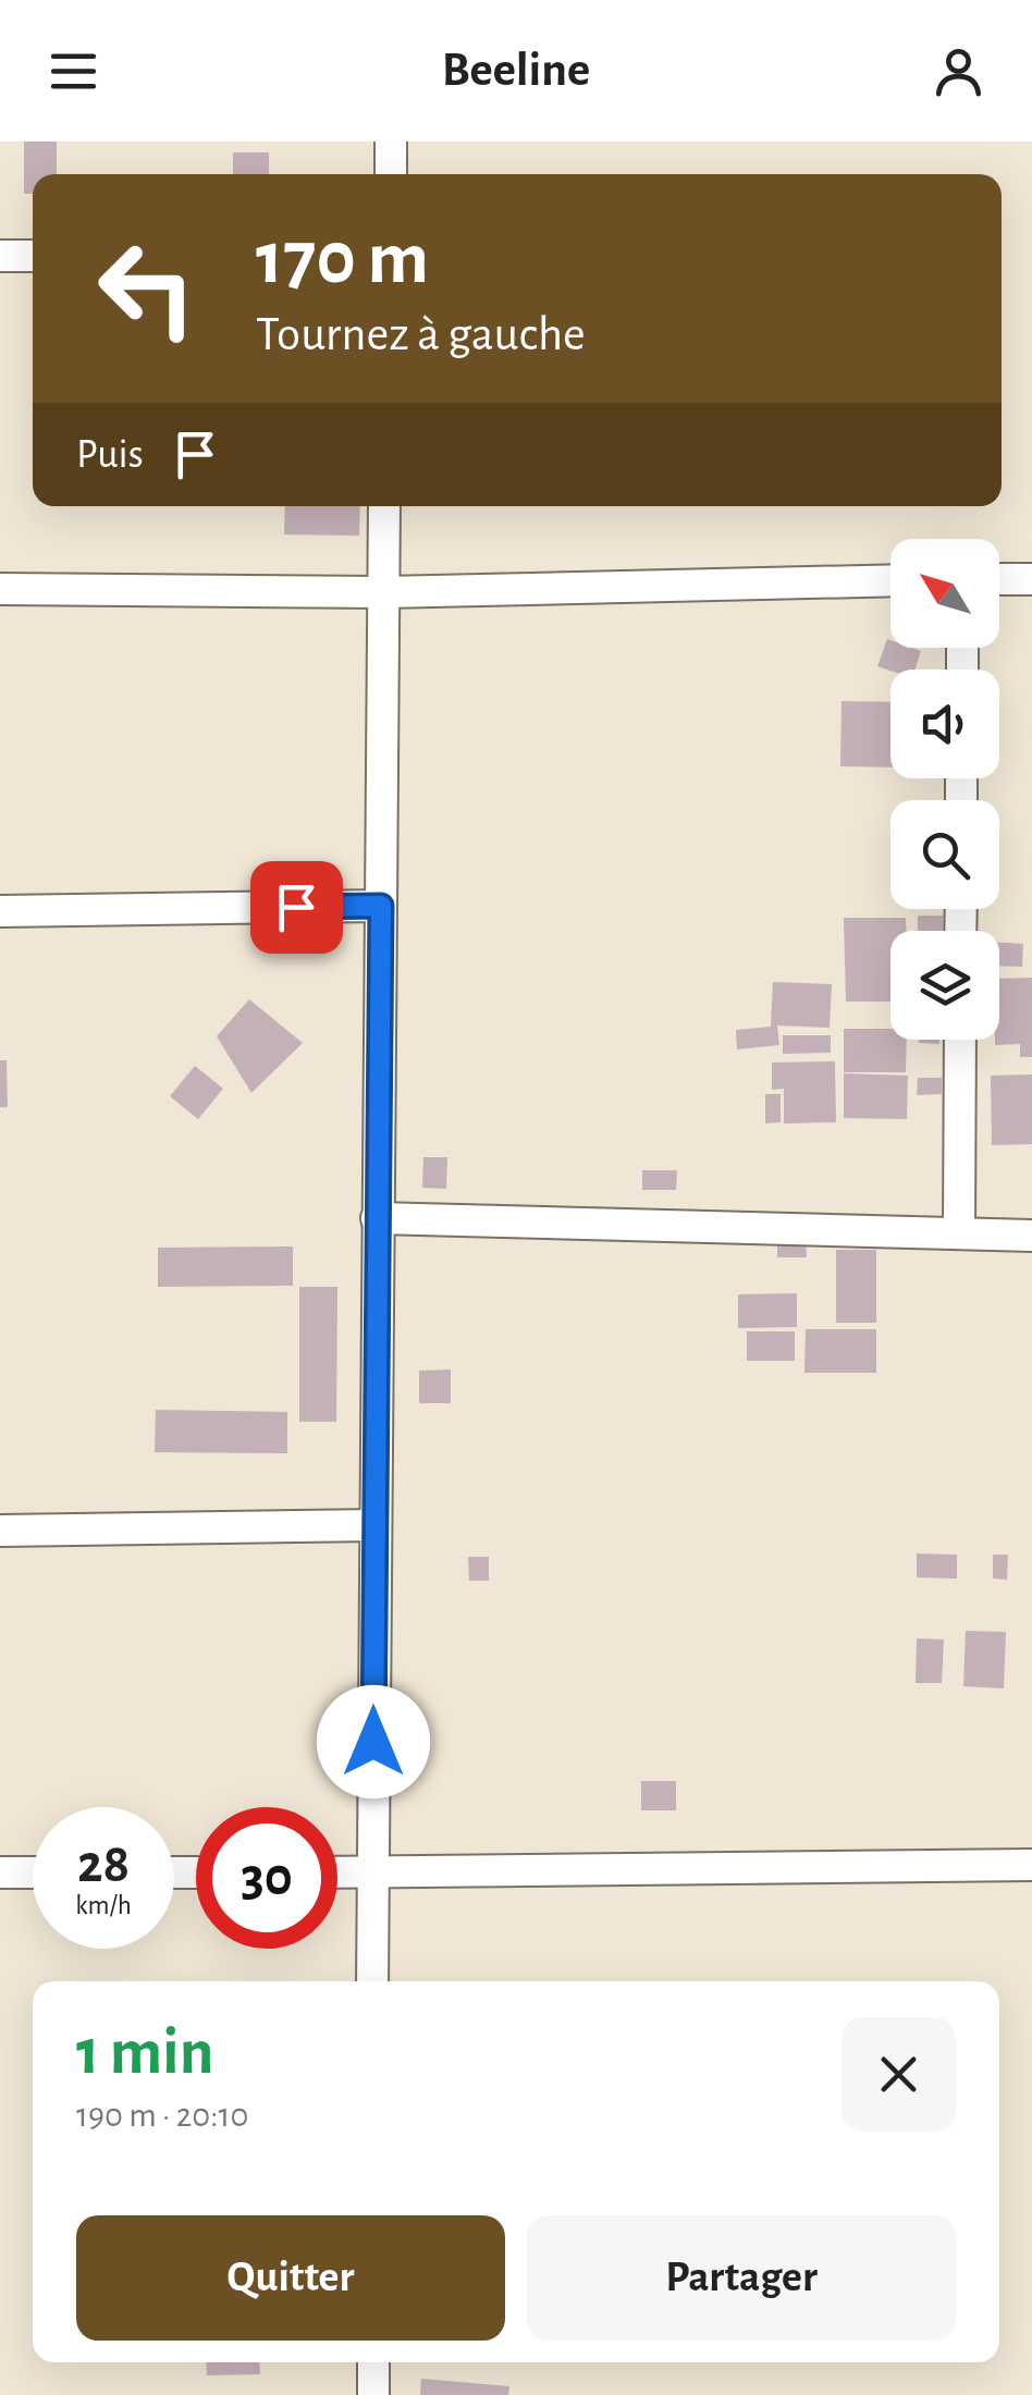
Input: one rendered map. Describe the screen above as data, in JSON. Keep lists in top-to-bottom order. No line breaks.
{"north":"top left","page":{"header":"Beeline","turn":["170 m","Tournez à gauche"],"then":"Puis","speed":"28 km/h","limit":"30","heading":["1 min","190 m · 20:10"],"buttons":["Quitter","Partager"]}}
